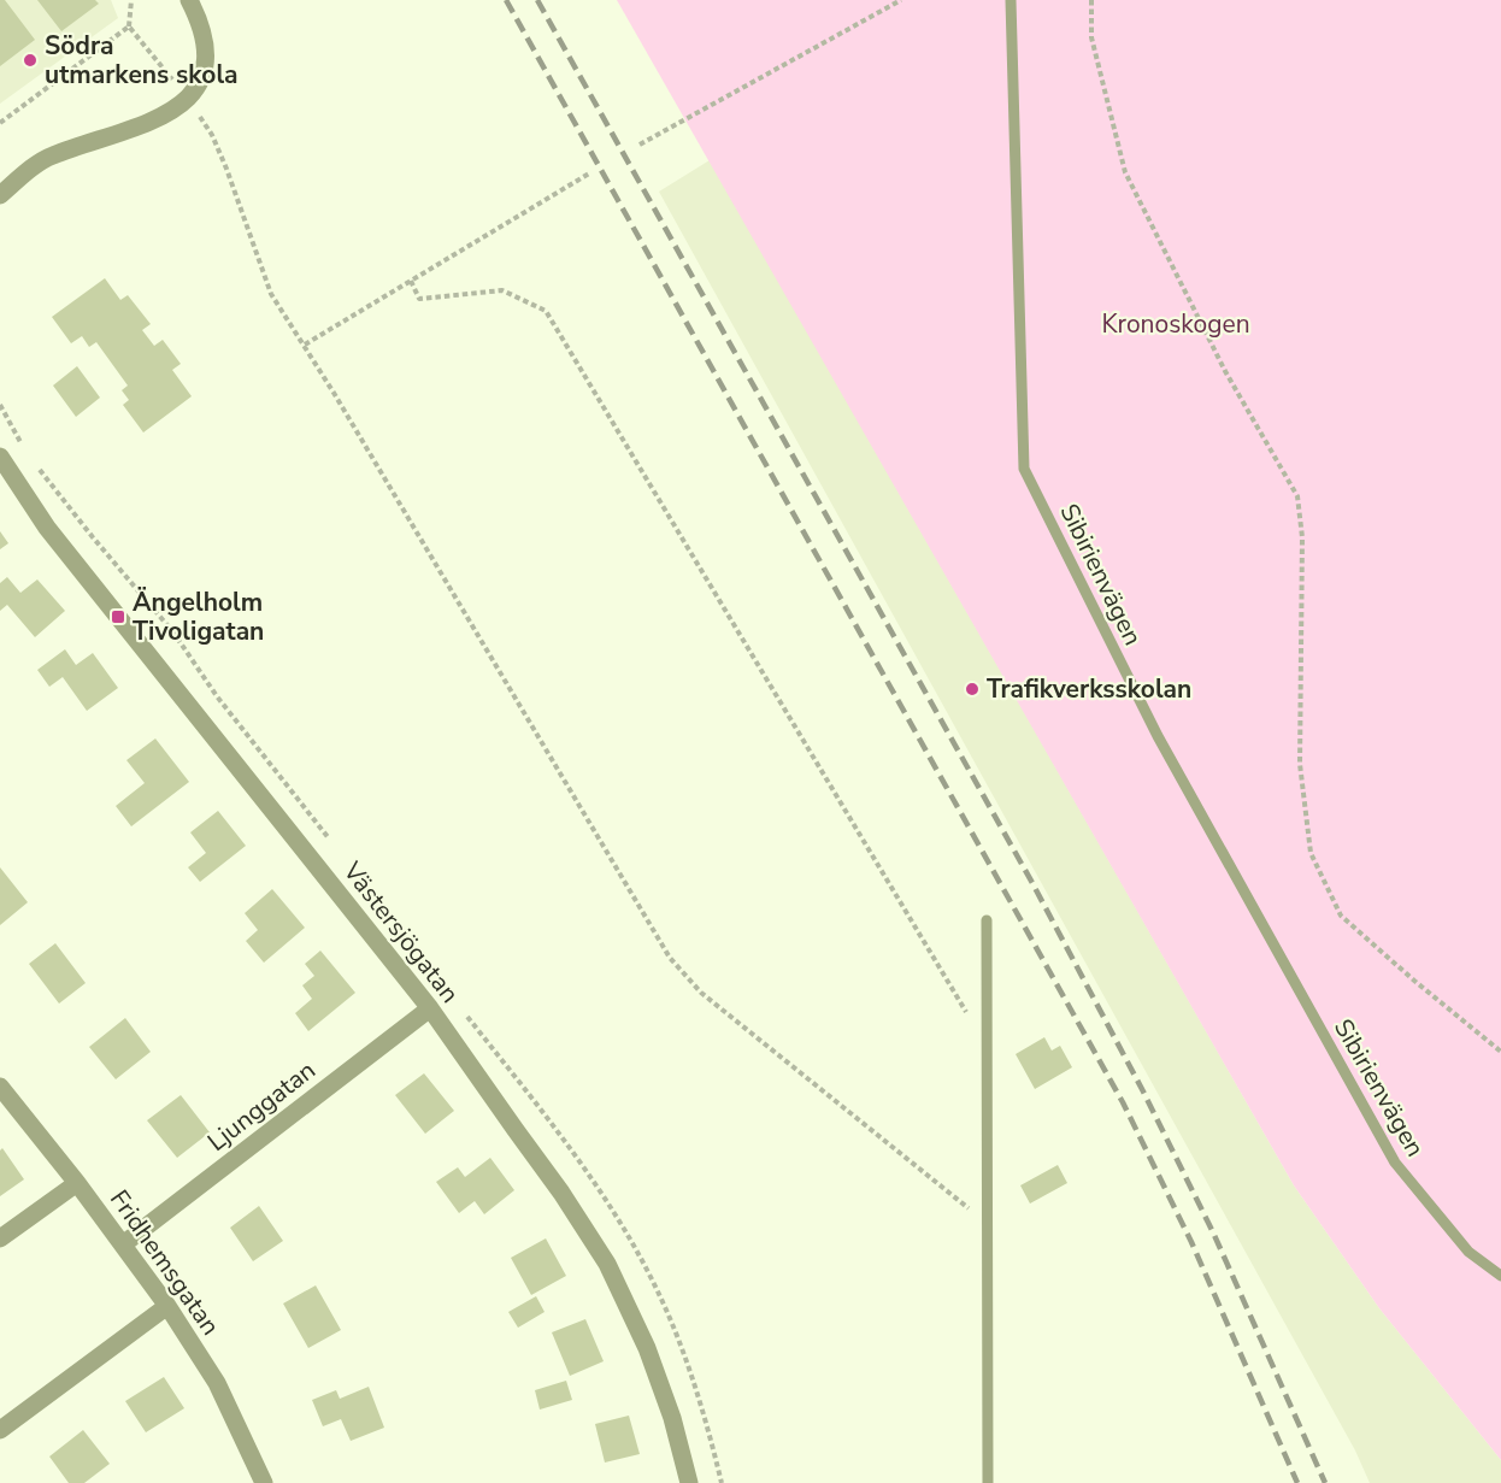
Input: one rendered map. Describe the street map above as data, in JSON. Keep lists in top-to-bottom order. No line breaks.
{"streets":{"street":["Västersjögatan","Ljunggatan","Fridhemsgatan"],"lane":["Sibirienvägen"]},"crossings":[["Västersjögatan","Ljunggatan"],["Ljunggatan","Fridhemsgatan"]],"parks":["Kronoskogen"],"places":{"other":["Södra utmarkens skola","Trafikverksskolan"],"transit":["Ängelholm Tivoligatan"]}}
